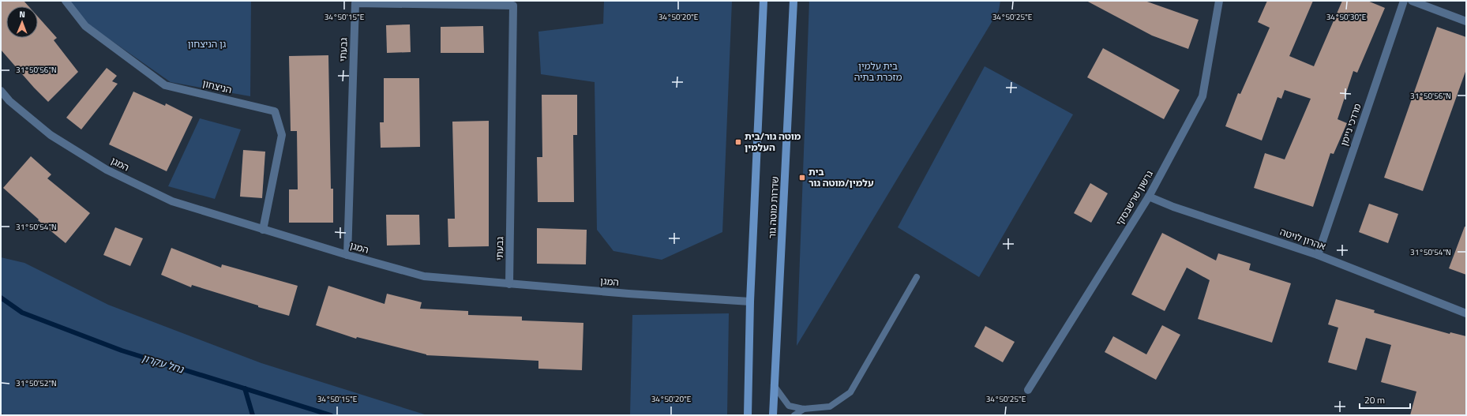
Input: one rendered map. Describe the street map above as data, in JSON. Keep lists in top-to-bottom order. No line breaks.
{"streets":{"street":["גבעתי","הניצחון","מרדכי ניימן","המגן","גרשון שרשבסקי","שדרות מוטה גור","אהרון לויטה"]},"crossings":[["גבעתי","המגן"],["הניצחון","המגן"],["מרדכי ניימן","אהרון לויטה"],["המגן","שדרות מוטה גור"],["גרשון שרשבסקי","אהרון לויטה"]],"water":["נחל עקרון"],"parks":["גן הניצחון","בית עלמין מזכרת בתיה"],"places":{"transit":["מוטה גור/בית העלמין","בית עלמין/מוטה גור"]},"scale_bar":"20 m","north":"top","coordinates":["34°50'15\"E","34°50'20\"E","34°50'25\"E","34°50'30\"E","31°50'56\"N","31°50'54\"N","31°50'52\"N"]}
